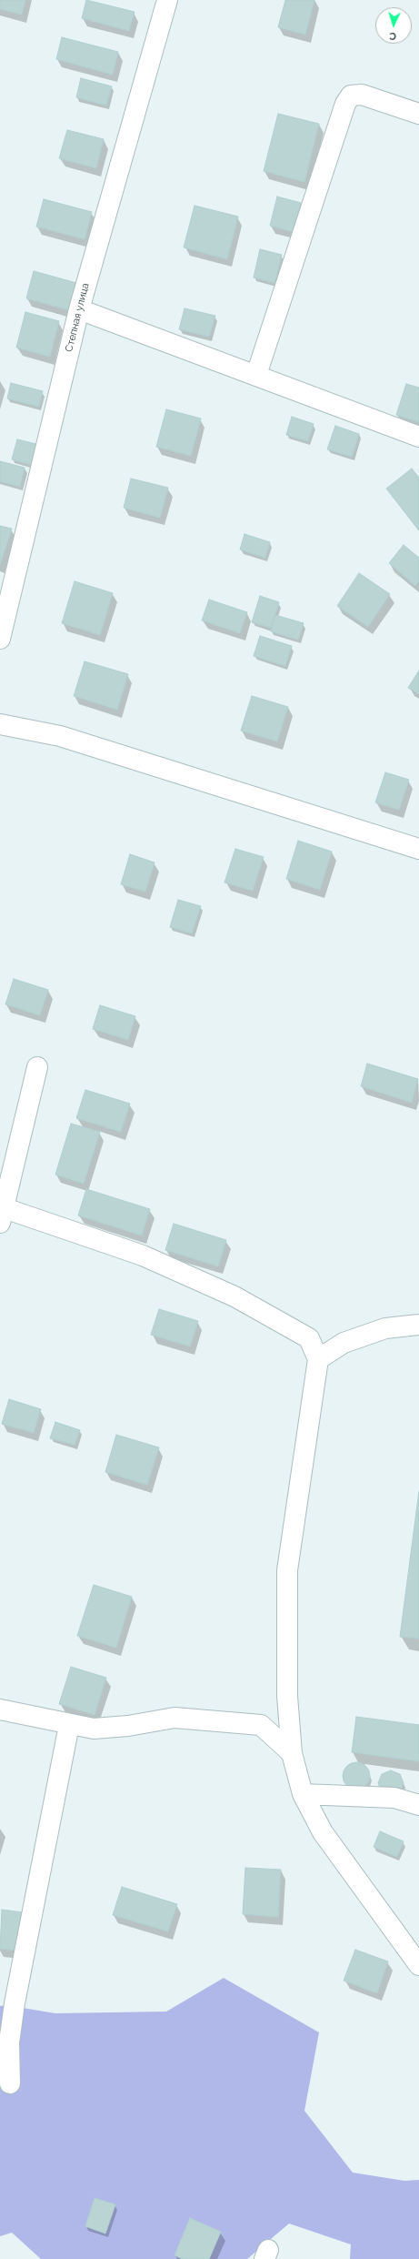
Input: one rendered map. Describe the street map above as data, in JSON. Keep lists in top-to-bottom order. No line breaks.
{"streets":{"street":["Степная улица"]},"north":"bottom"}
